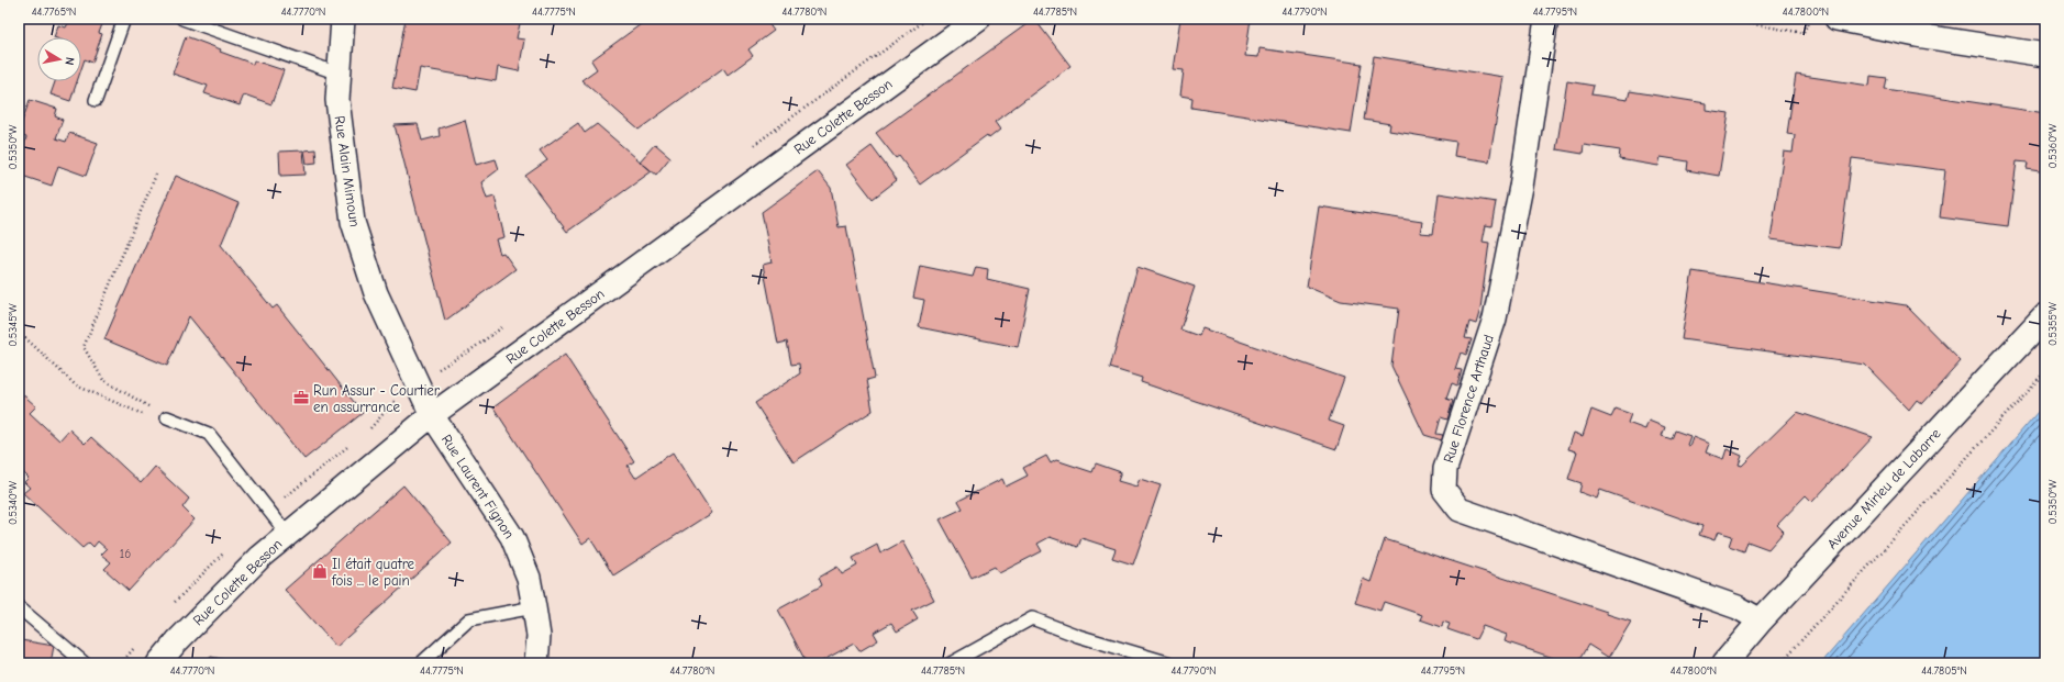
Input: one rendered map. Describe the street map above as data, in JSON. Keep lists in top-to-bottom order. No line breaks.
{"streets":{"street":["Rue Colette Besson","Rue Alain Mimoun","Rue Florence Arthaud","Rue Laurent Fignon","Avenue Mirieu de Labarre"]},"crossings":[["Rue Colette Besson","Rue Alain Mimoun"],["Rue Colette Besson","Rue Laurent Fignon"],["Rue Alain Mimoun","Rue Laurent Fignon"],["Rue Florence Arthaud","Avenue Mirieu de Labarre"]],"places":{"office":["Run Assur - Courtier en assurrance"],"shop":["Il était quatre fois ... le pain"]},"house_numbers":["16"],"north":"right","coordinates":["44.7765°N","44.7770°N","44.7775°N","44.7780°N","44.7785°N","44.7790°N","44.7795°N","44.7800°N","0.5360°W","0.5350°W","0.5355°W","0.5345°W","0.5340°W","44.7805°N"]}
